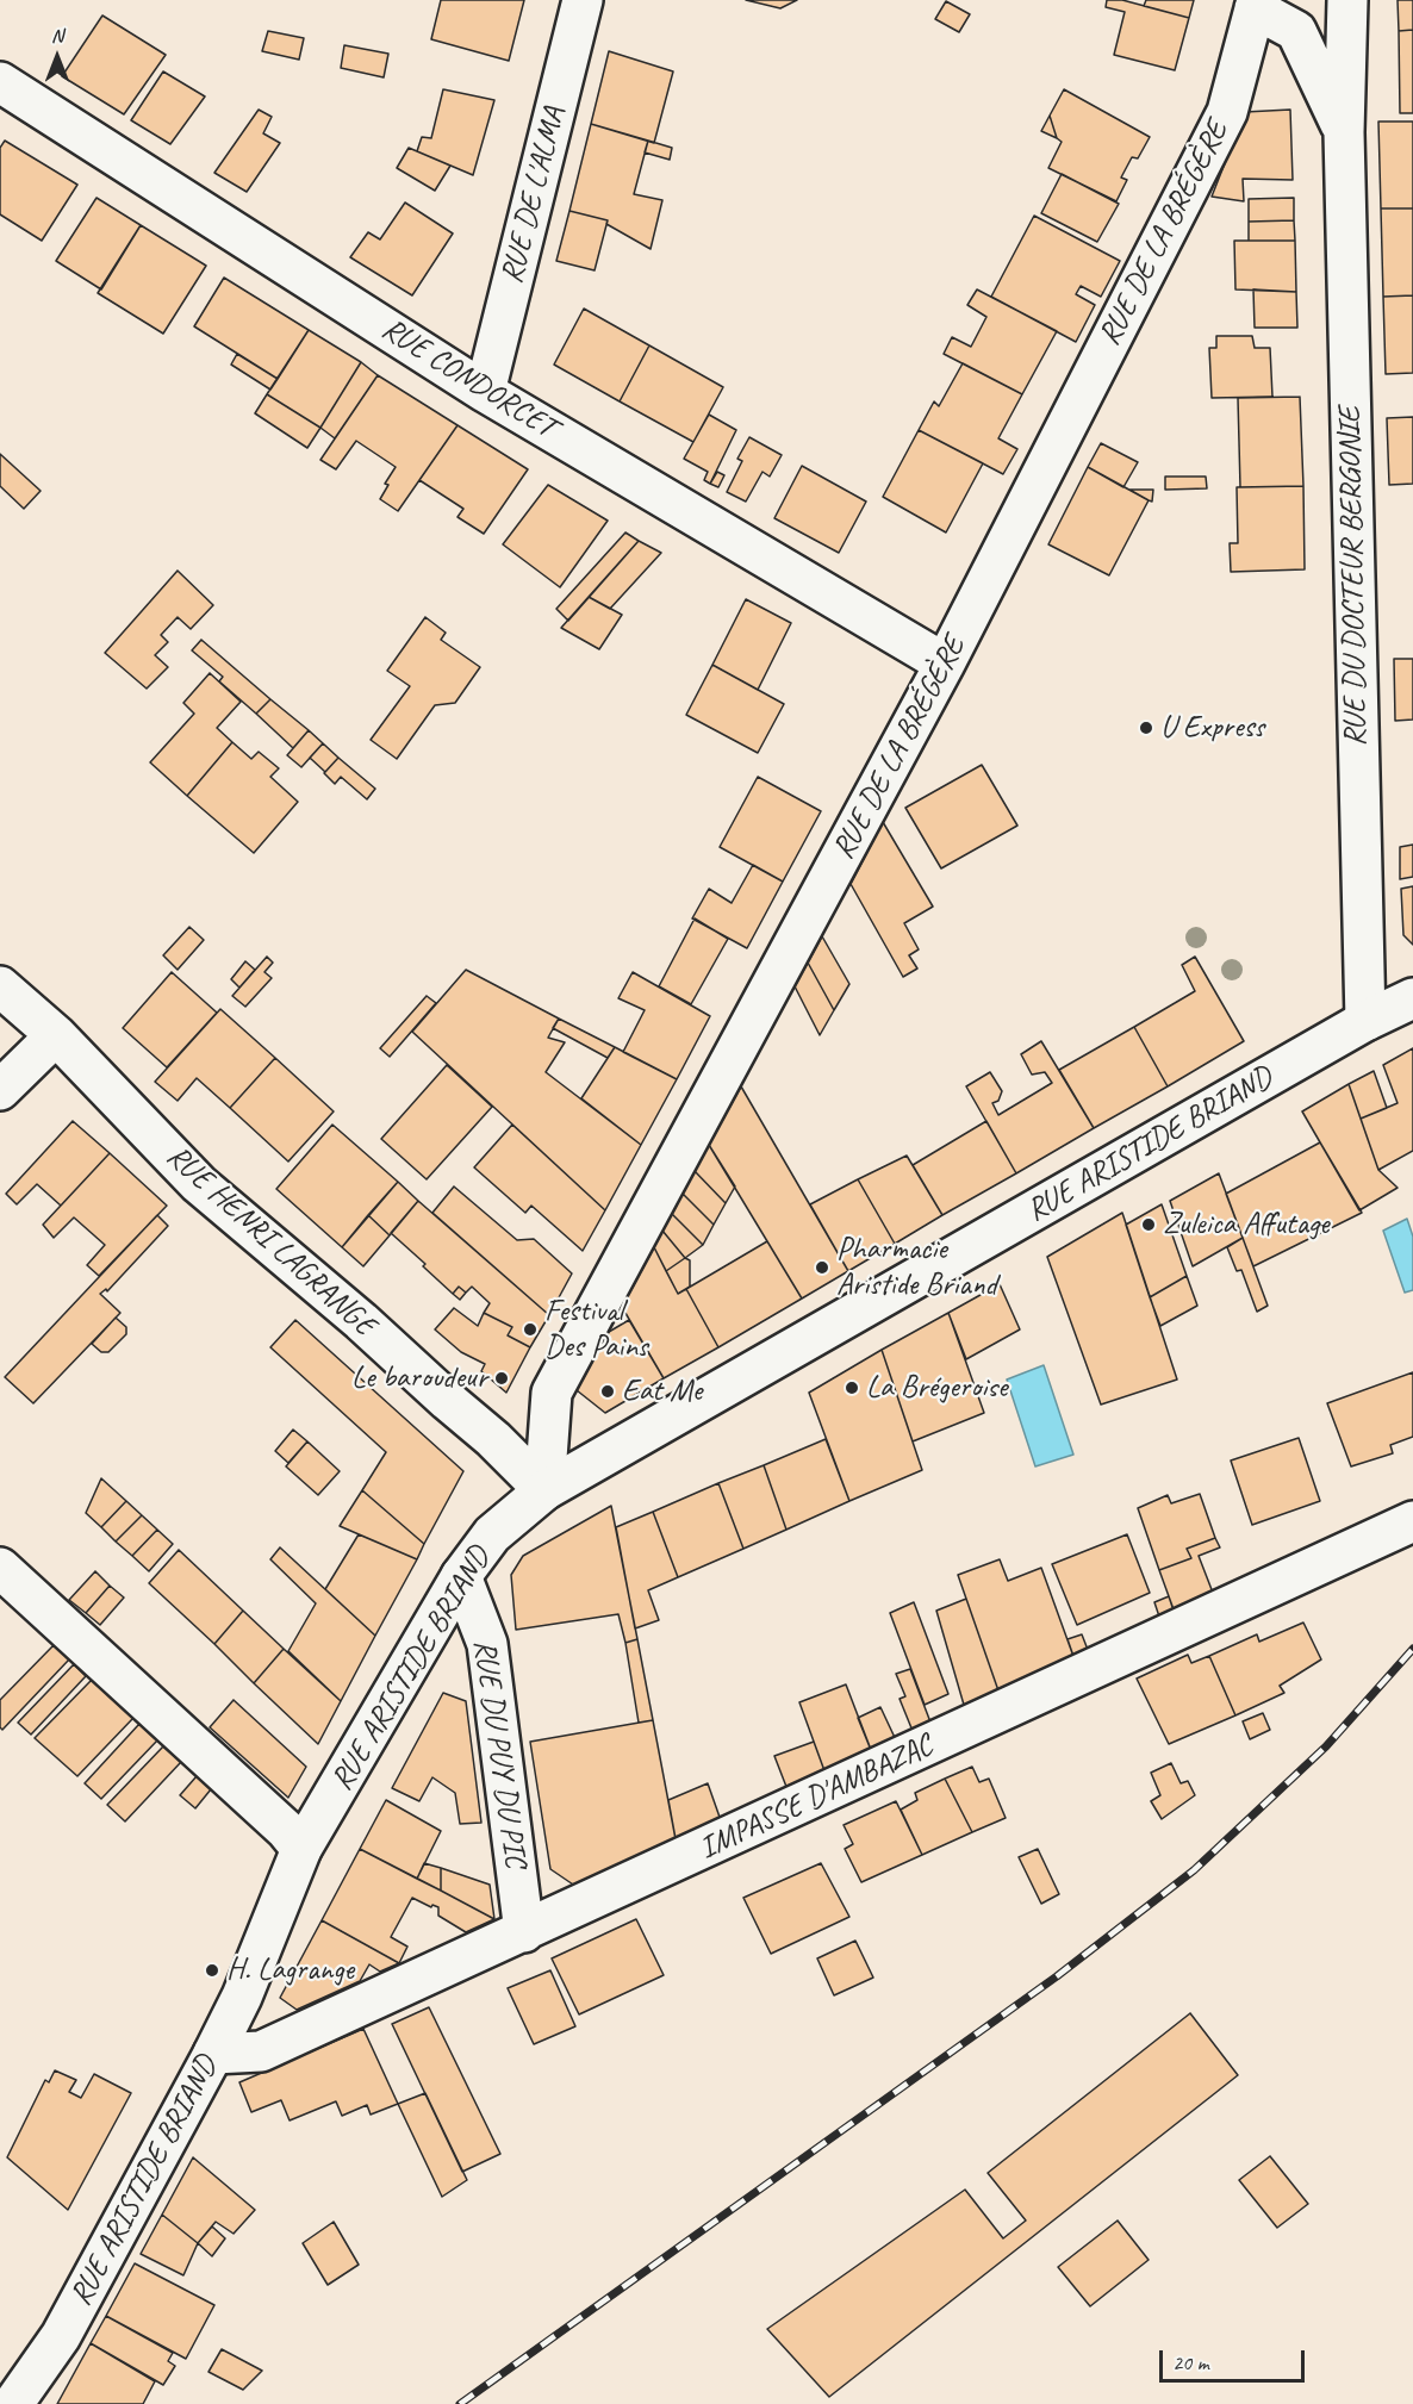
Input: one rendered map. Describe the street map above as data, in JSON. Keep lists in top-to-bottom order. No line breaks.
{"streets":{"street":["RUE DE L'ALMA","RUE DE LA BRÉGÈRE","RUE CONDORCET","RUE DU DOCTEUR BERGONIE","RUE ARISTIDE BRIAND","RUE HENRI LAGRANGE","RUE DU PUY DU PIC","IMPASSE D'AMBAZAC"]},"crossings":[["RUE DE L'ALMA","RUE CONDORCET"],["RUE DE LA BRÉGÈRE","RUE CONDORCET"],["RUE DE LA BRÉGÈRE","RUE DU DOCTEUR BERGONIE"],["RUE DE LA BRÉGÈRE","RUE ARISTIDE BRIAND"],["RUE DE LA BRÉGÈRE","RUE HENRI LAGRANGE"],["RUE DU DOCTEUR BERGONIE","RUE ARISTIDE BRIAND"],["RUE ARISTIDE BRIAND","RUE HENRI LAGRANGE"],["RUE ARISTIDE BRIAND","RUE DU PUY DU PIC"],["RUE ARISTIDE BRIAND","IMPASSE D'AMBAZAC"],["RUE DU PUY DU PIC","IMPASSE D'AMBAZAC"]],"places":["U Express","Zuleica Affutage","Pharmacie Aristide Briand","Festival Des Pains","Le baroudeur","La Brégeroise","Eat Me","H. Lagrange"],"scale_bar":"20 m","north":"top"}
